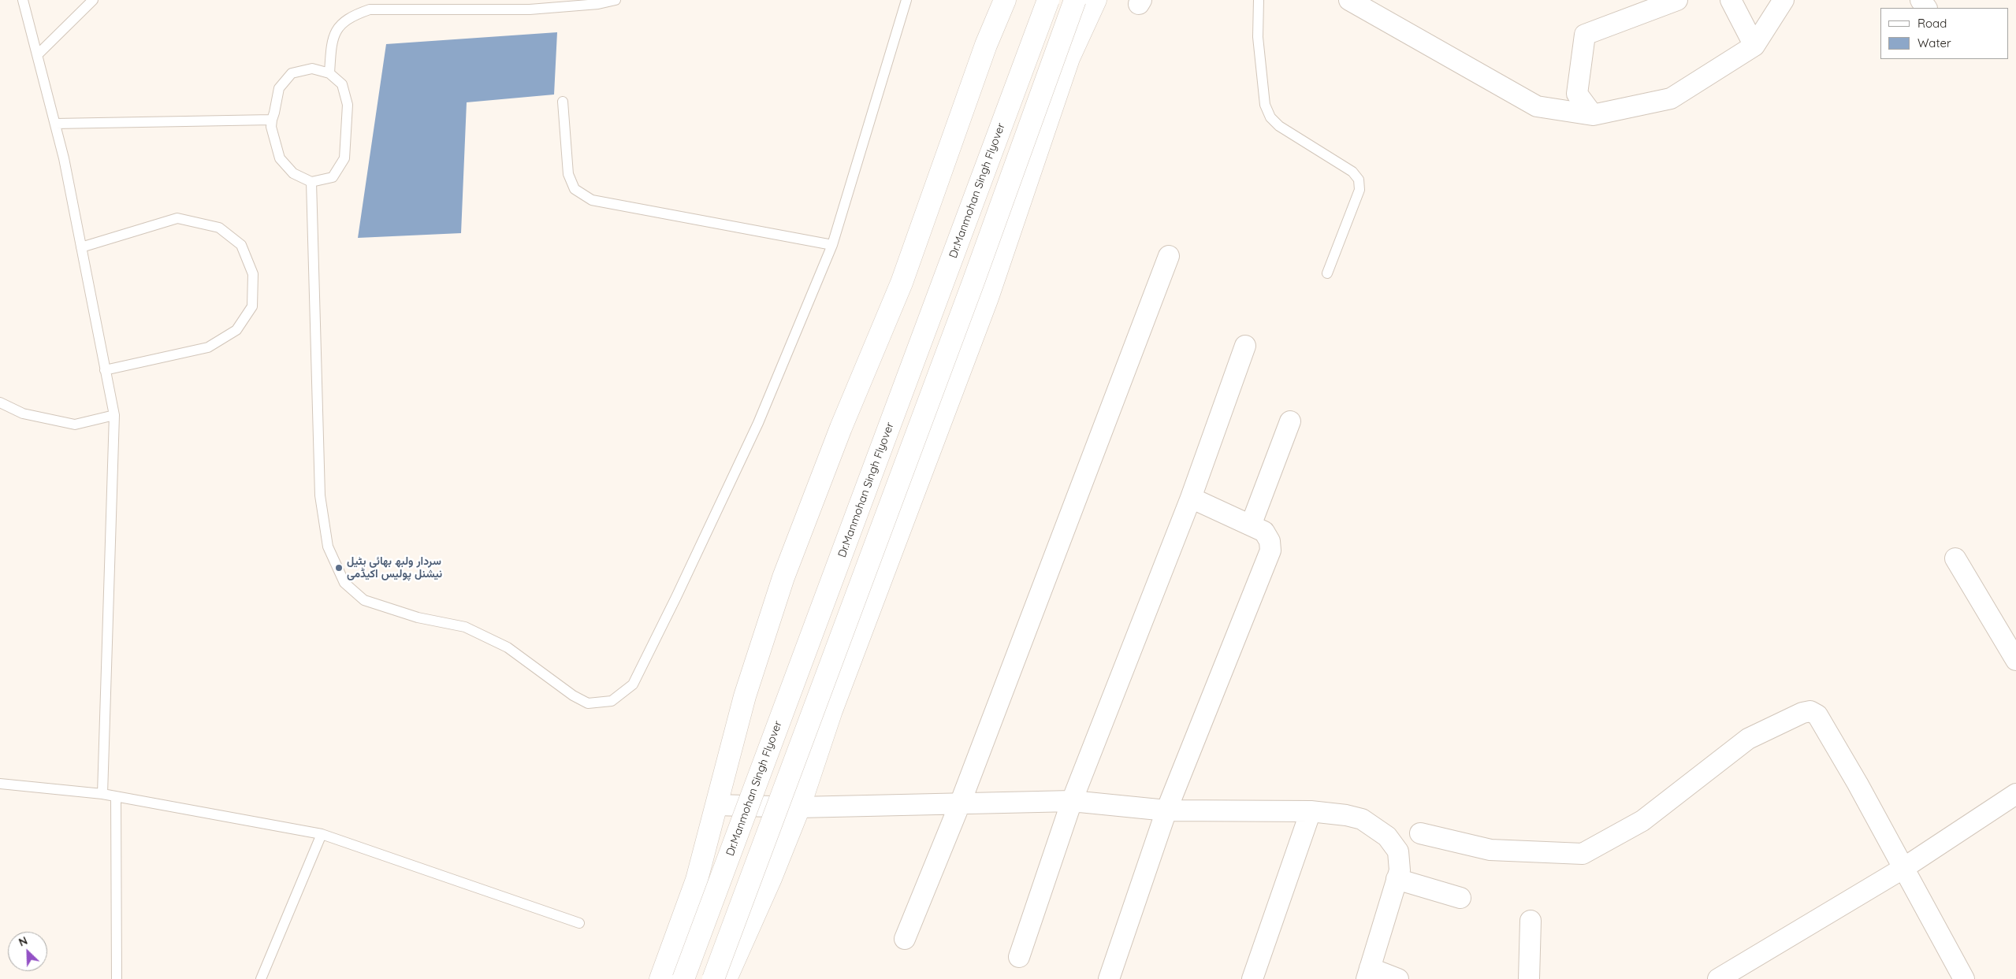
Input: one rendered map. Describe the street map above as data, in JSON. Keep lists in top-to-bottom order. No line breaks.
{"streets":{"main road":["Dr.Manmohan Singh Flyover"]},"places":["سردار ولبھ بھائی پٹیل نیشنل پولیس اکیڈمی"],"legend":["Road","Water"],"north":"top left"}
